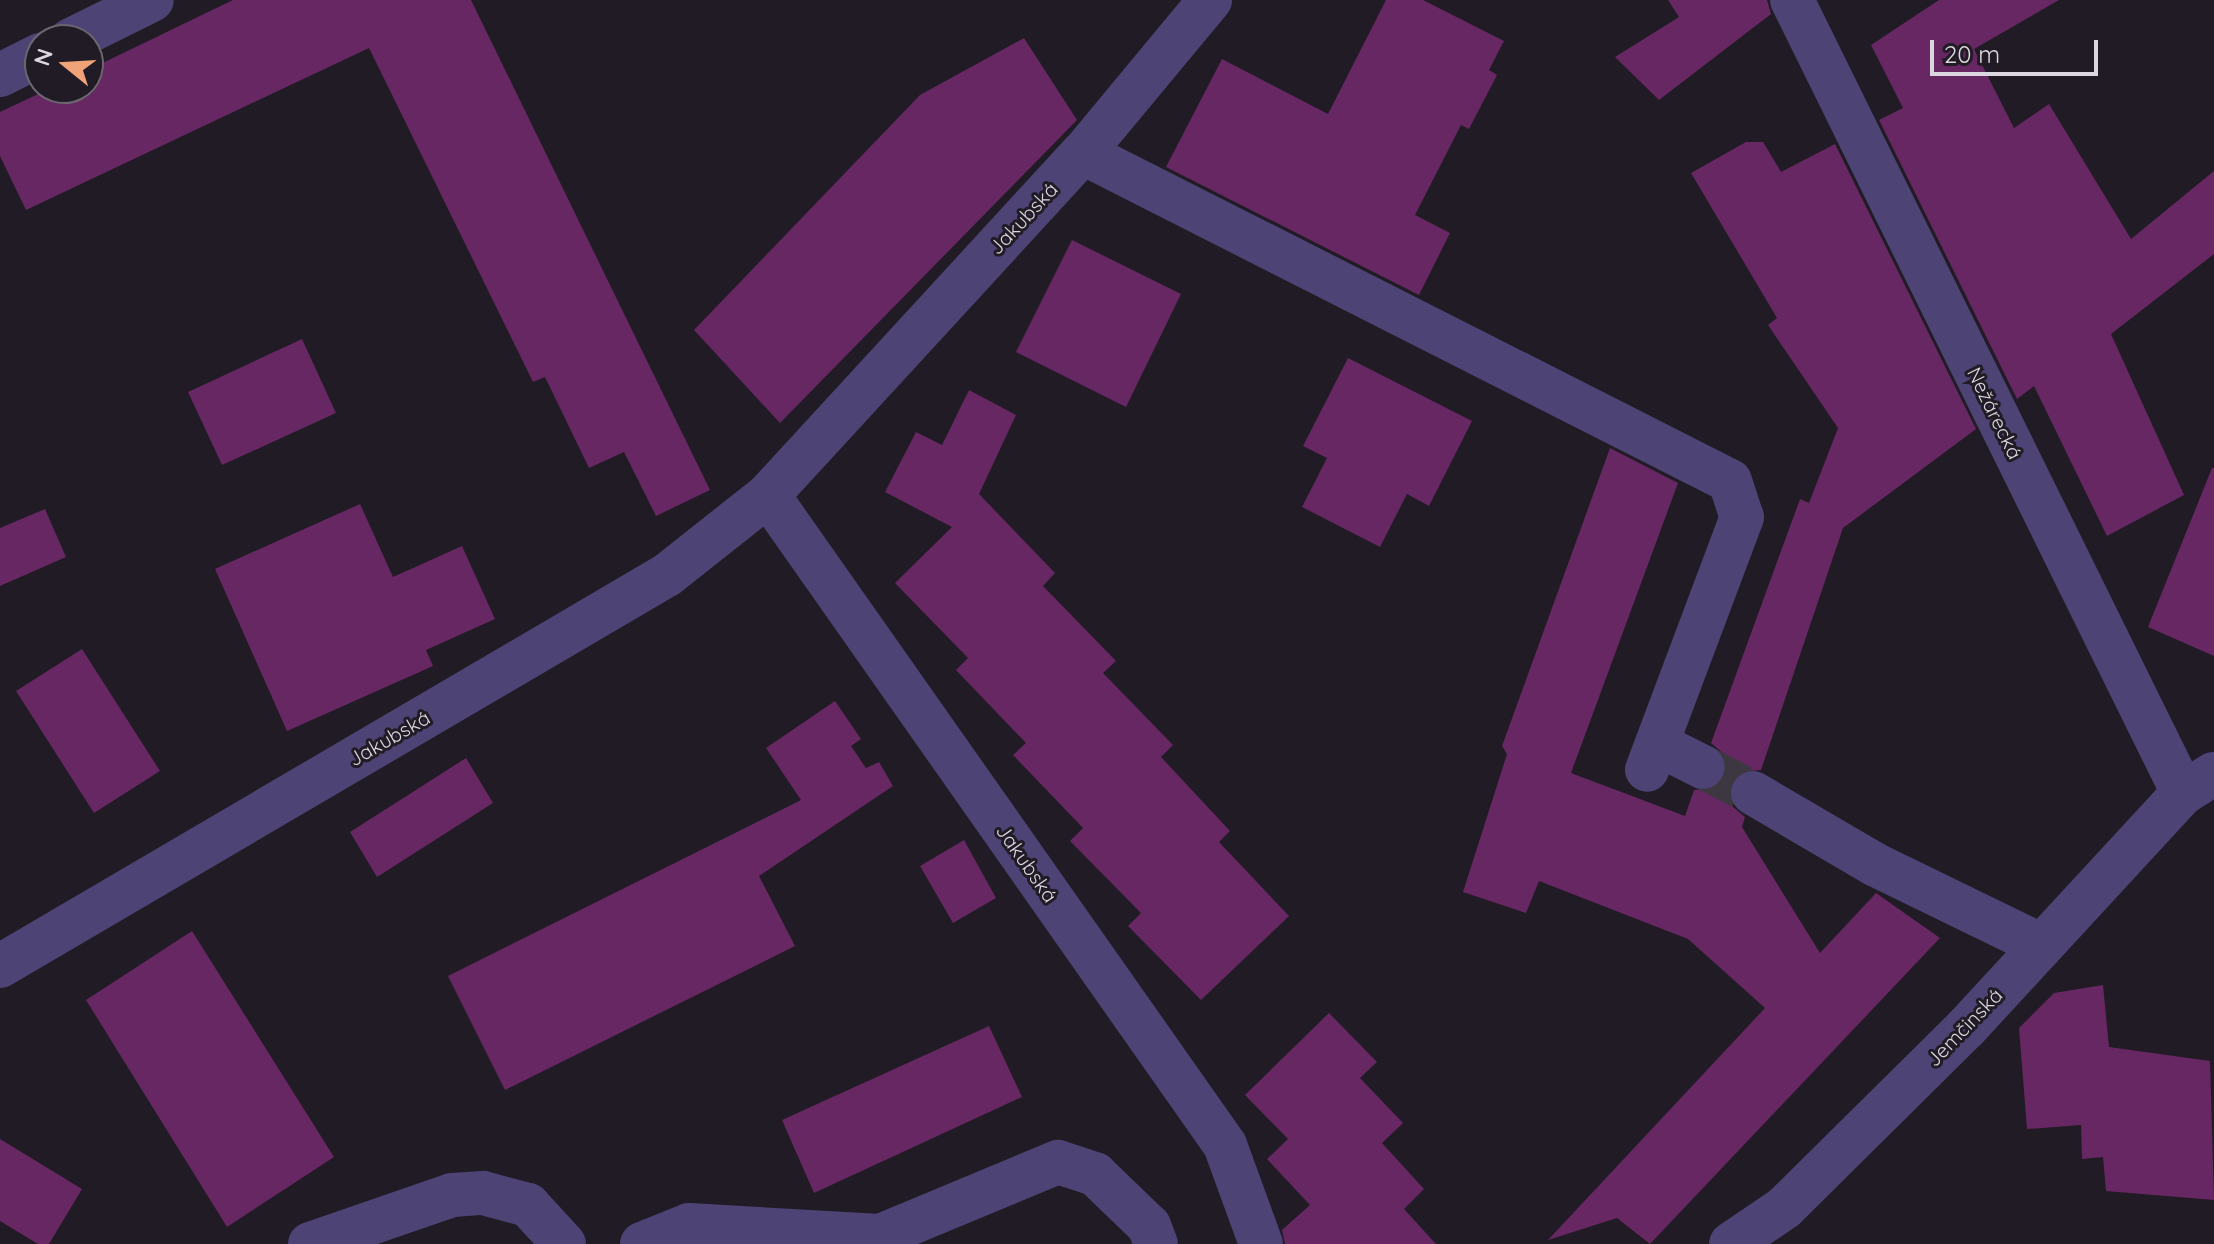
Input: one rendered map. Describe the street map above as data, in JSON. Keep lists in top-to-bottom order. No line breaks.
{"streets":{"street":["Jakubská","Nežárecká","Jemčinská"]},"crossings":[["Nežárecká","Jemčinská"]],"scale_bar":"20 m","north":"left"}
